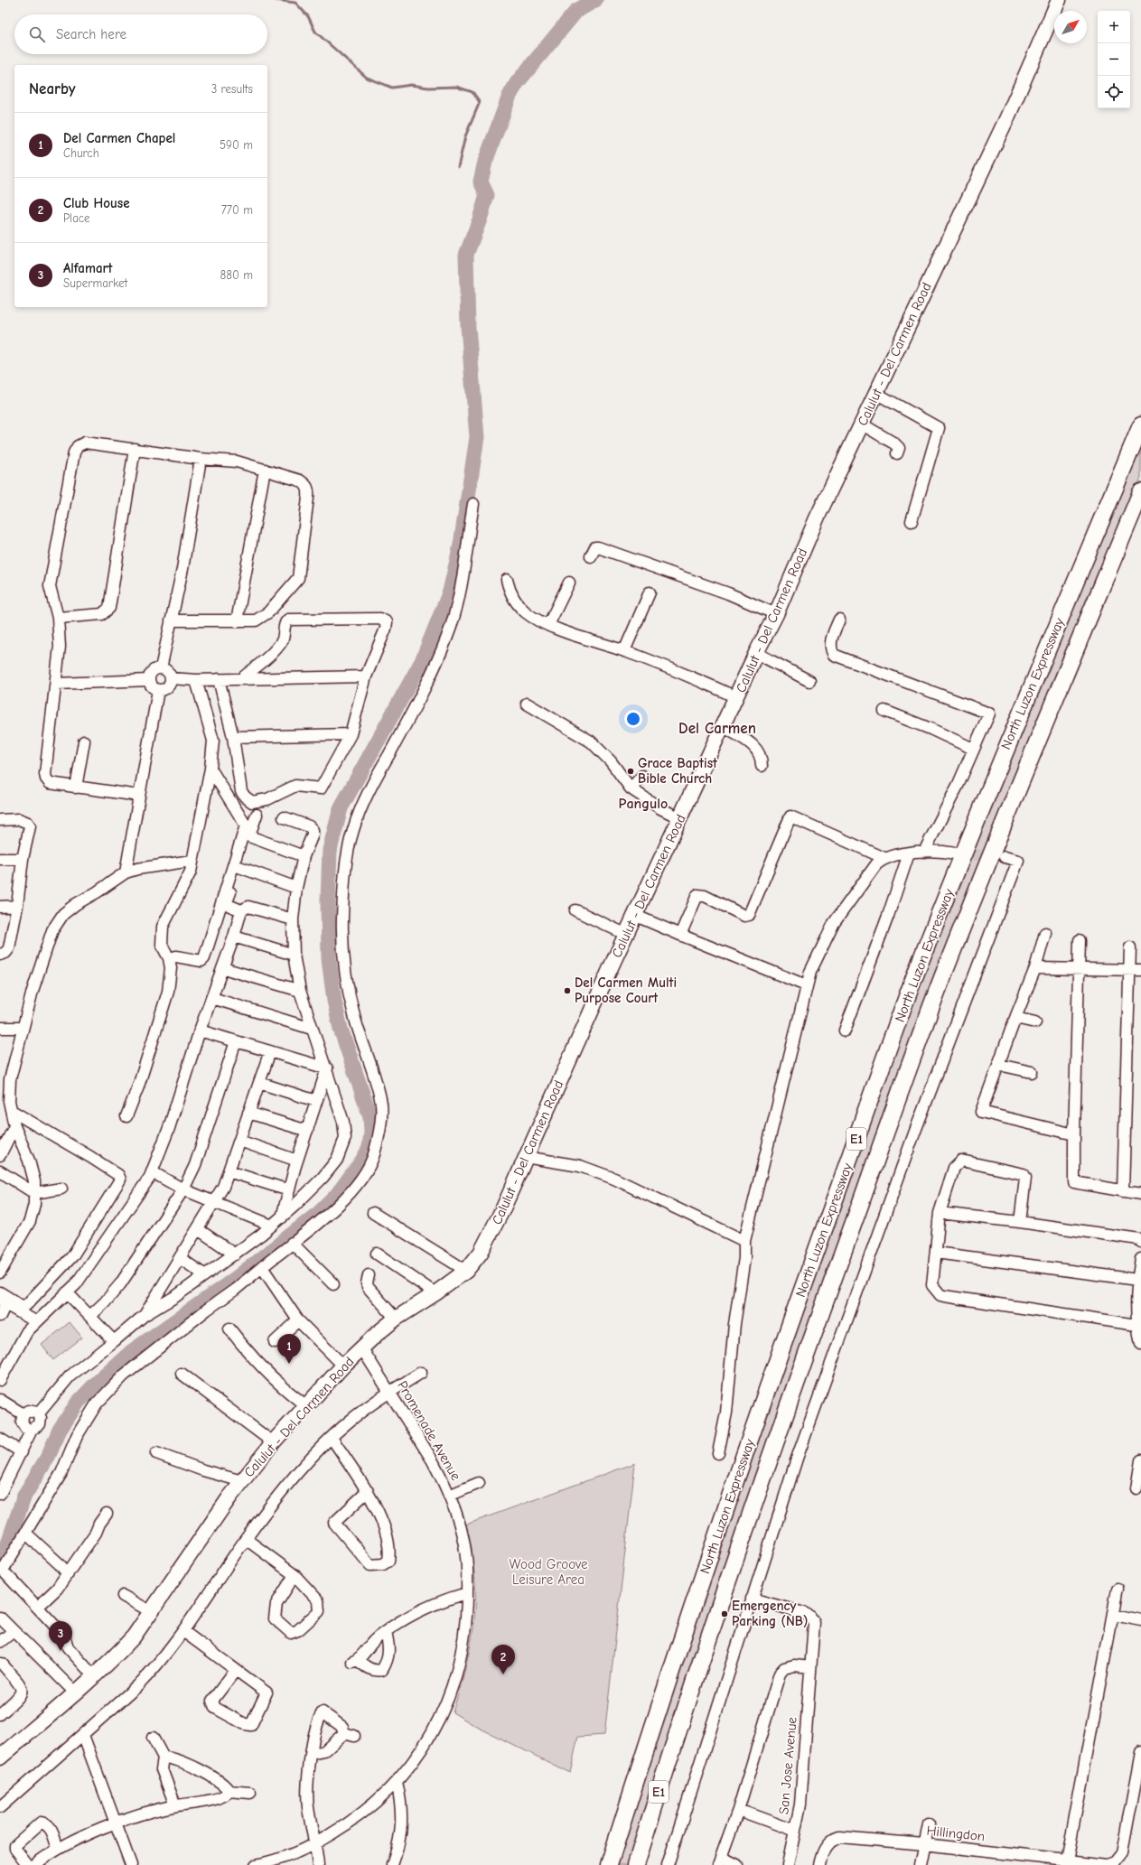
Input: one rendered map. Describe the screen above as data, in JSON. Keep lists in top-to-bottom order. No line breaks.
{"streets":{"highway":["North Luzon Expressway","E1"],"main road":["Calulut - Del Carmen Road"],"street":["Promenade Avenue","San Jose Avenue","Hillingdon"]},"crossings":[["Calulut - Del Carmen Road","Promenade Avenue"]],"districts":["Del Carmen","Pangulo"],"parks":["Wood Groove Leisure Area"],"places":["Grace Baptist Bible Church","Del Carmen Multi Purpose Court","Emergency Parking (NB)"],"north":"top right","page":{"map_buttons":["+","−"],"search":"Search here","heading":["Nearby","3 results"],"list":[{"mark":"1","name":"Del Carmen Chapel","note":"Church","value":"590 m"},{"mark":"2","name":"Club House","note":"Place","value":"770 m"},{"mark":"3","name":"Alfamart","note":"Supermarket","value":"880 m"}],"pins":["1","3","2"]}}
